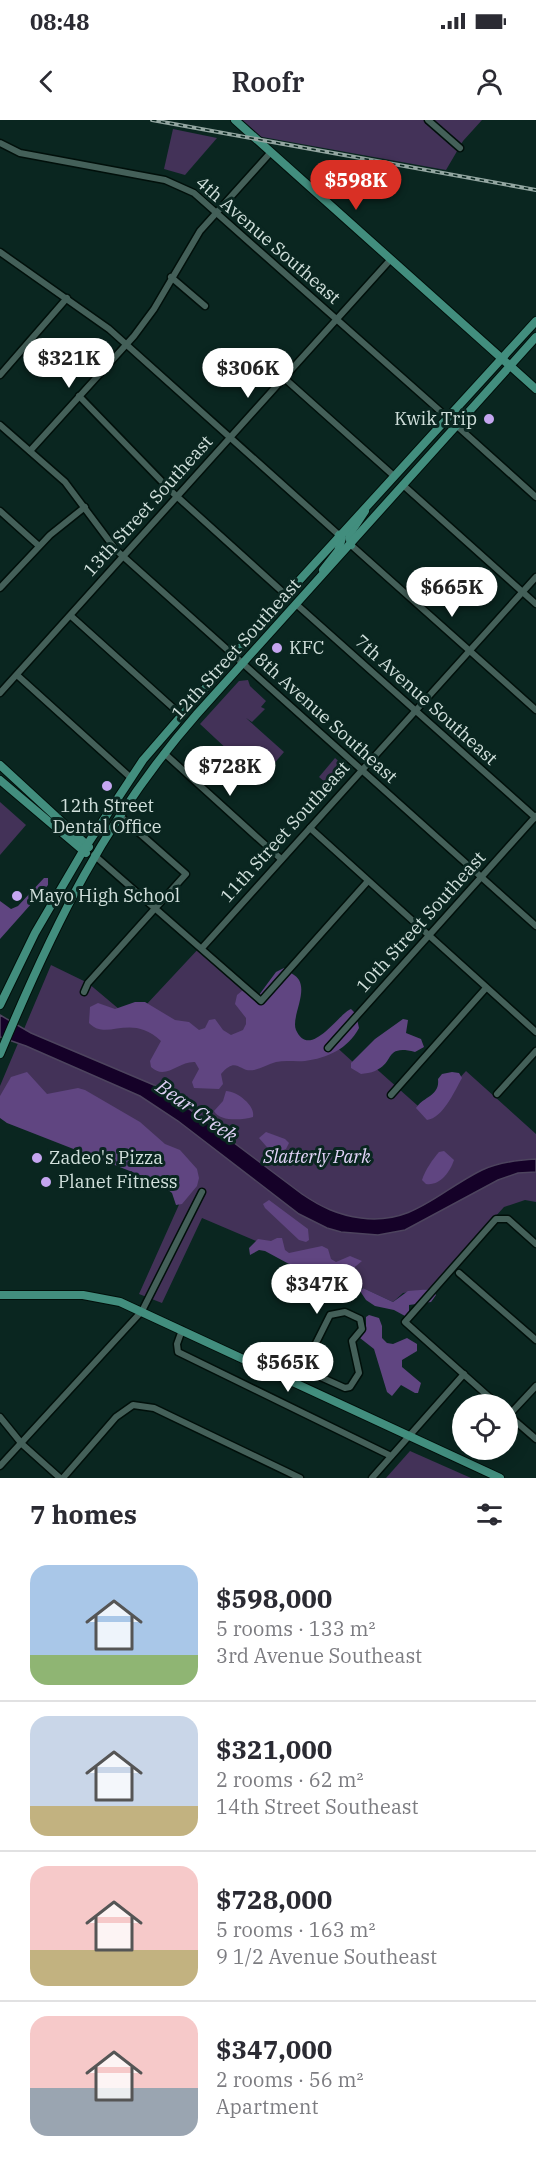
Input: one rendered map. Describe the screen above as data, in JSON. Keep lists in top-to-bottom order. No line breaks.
{"streets":{"main road":["12th Street Southeast"],"street":["4th Avenue Southeast","13th Street Southeast","7th Avenue Southeast","8th Avenue Southeast","11th Street Southeast","10th Street Southeast"]},"crossings":[["4th Avenue Southeast","13th Street Southeast"],["4th Avenue Southeast","12th Street Southeast"],["13th Street Southeast","8th Avenue Southeast"],["12th Street Southeast","7th Avenue Southeast"],["12th Street Southeast","8th Avenue Southeast"],["7th Avenue Southeast","11th Street Southeast"],["7th Avenue Southeast","10th Street Southeast"],["8th Avenue Southeast","11th Street Southeast"],["8th Avenue Southeast","10th Street Southeast"]],"water":["Bear Creek"],"parks":["Slatterly Park"],"places":["Kwik Trip","KFC","12th Street Dental Office","Mayo High School","Zadeo's Pizza","Planet Fitness"],"page":{"status":"08:48","header":"Roofr","price":["$598K","$321K","$306K","$665K","$728K","$347K","$565K"],"heading":"7 homes","list":[{"name":"$598,000","note":"5 rooms · 133 m² · 3rd Avenue Southeast"},{"name":"$321,000","note":"2 rooms · 62 m² · 14th Street Southeast"},{"name":"$728,000","note":"5 rooms · 163 m² · 9 1/2 Avenue Southeast"},{"name":"$347,000","note":"2 rooms · 56 m² · Apartment"}]}}
